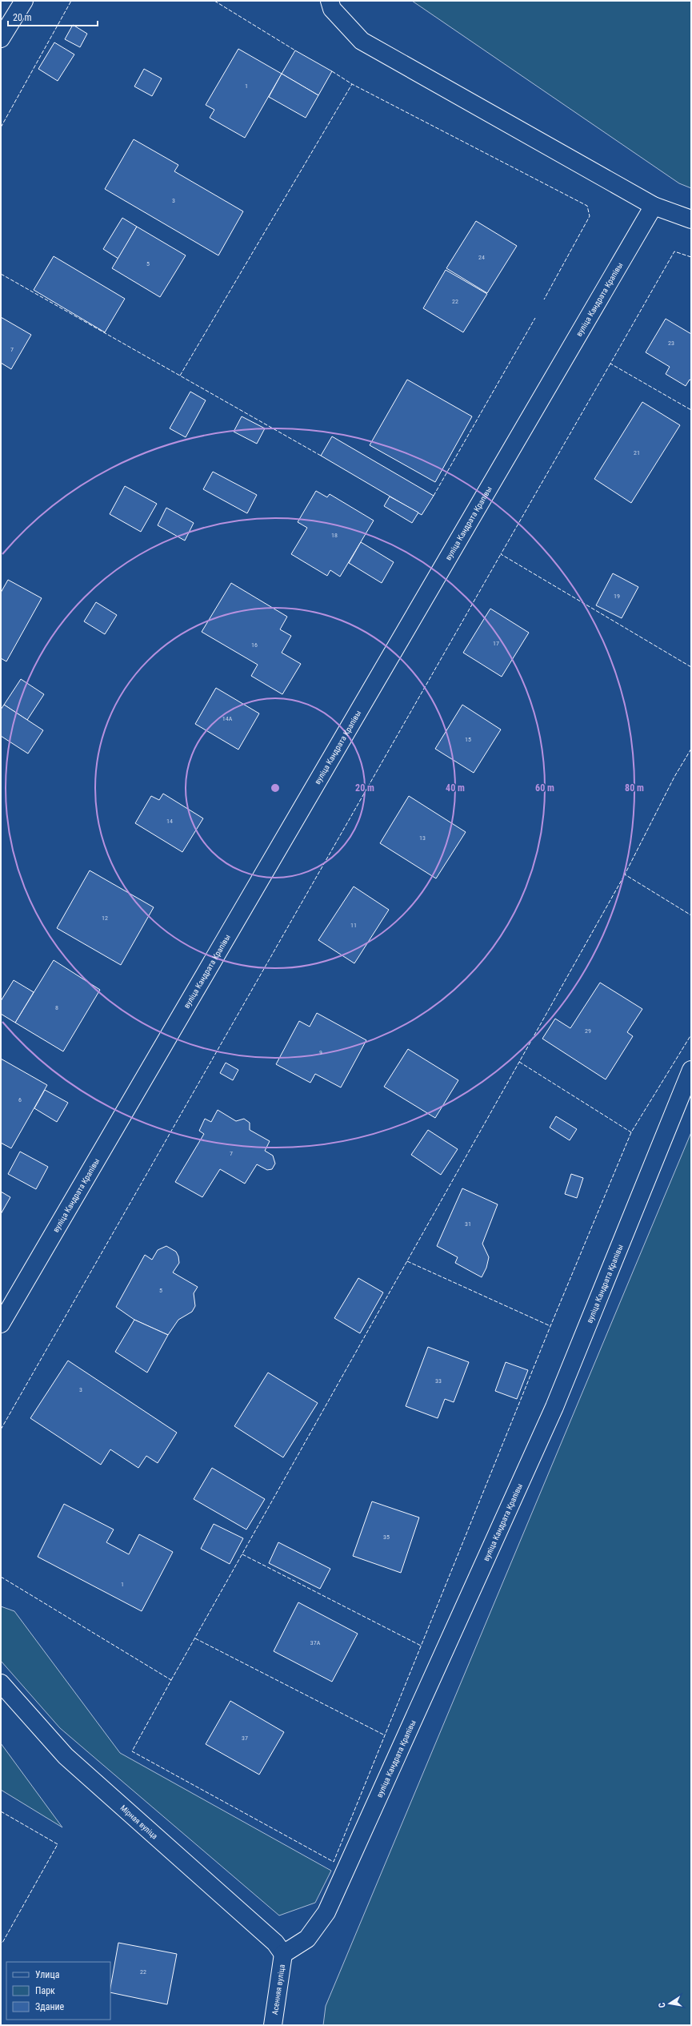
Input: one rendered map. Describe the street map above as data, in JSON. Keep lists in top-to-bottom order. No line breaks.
{"streets":{"street":["вуліца Кандрата Крапівы","Мірная вуліца","Асенняя вуліца"]},"crossings":[["вуліца Кандрата Крапівы","Мірная вуліца"],["вуліца Кандрата Крапівы","Асенняя вуліца"],["Мірная вуліца","Асенняя вуліца"]],"house_numbers":["1","3","24","5","22","23","7","21","18","19","17","16","14А","15","14","13","12","11","8","29","9","6","7","31","5","33","3","35","1","37А","37","22"],"legend":["Улица","Парк","Здание"],"scale_bar":"20 m","north":"left","rings":["20 m","40 m","60 m","80 m"]}
